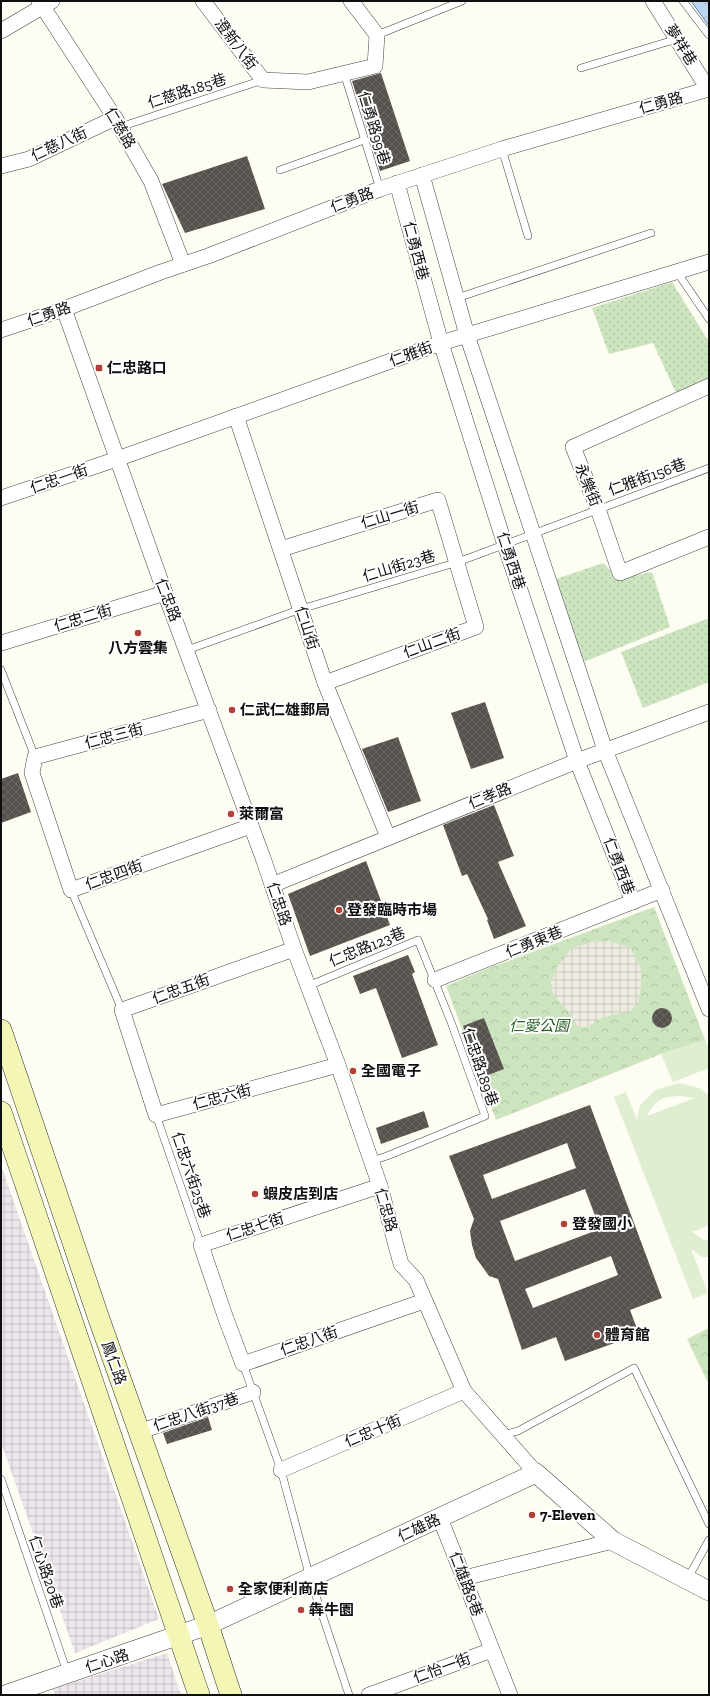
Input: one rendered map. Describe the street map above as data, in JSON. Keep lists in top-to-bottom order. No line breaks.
{"streets":{"main road":["鳳仁路"],"street":["澄新八街","夢祥巷","仁勇路","仁慈路","仁慈八街","仁勇西巷","仁雅街","仁忠一街","永樂街","仁山一街","仁忠路","仁忠二街","仁山街","仁山二街","仁忠三街","仁孝路","仁忠四街","仁勇東巷","仁忠五街","仁忠六街","仁忠七街","仁忠八街","仁忠八街37巷","仁忠十街","仁雄路","仁雄路8巷","仁心路","仁怡一街"],"lane":["仁慈路185巷","仁勇路99巷","仁雅街156巷","仁山街23巷","仁忠路123巷","仁忠路189巷","仁忠六街25巷","仁心路20巷"]},"crossings":[["澄新八街","仁慈路185巷"],["澄新八街","仁勇路99巷"],["夢祥巷","仁勇路"],["仁慈路185巷","仁慈路"],["仁慈路185巷","仁慈八街"],["仁勇路","仁慈路"],["仁勇路","仁勇路99巷"],["仁勇路","仁勇西巷"],["仁勇路","仁忠路"],["仁慈路","仁慈八街"],["仁勇西巷","仁雅街"],["仁勇西巷","仁雅街156巷"],["仁勇西巷","仁山街23巷"],["仁勇西巷","仁孝路"],["仁勇西巷","仁勇東巷"],["仁雅街","仁忠一街"],["仁雅街","仁忠路"],["仁雅街","仁山街"],["仁雅街156巷","永樂街"],["仁雅街156巷","仁山街23巷"],["仁忠一街","仁忠路"],["仁山一街","仁山街23巷"],["仁山一街","仁山街"],["仁山一街","仁山二街"],["仁山街23巷","仁忠路"],["仁山街23巷","仁山街"],["仁山街23巷","仁山二街"],["仁忠路","仁忠二街"],["仁忠路","仁忠三街"],["仁忠路","仁孝路"],["仁忠路","仁忠四街"],["仁忠路","仁忠路123巷"],["仁忠路","仁忠五街"],["仁忠路","仁忠路189巷"],["仁忠路","仁忠六街"],["仁忠路","仁忠七街"],["仁忠路","仁忠八街"],["仁忠路","仁忠十街"],["仁忠路","仁雄路"],["仁山街","仁山二街"],["仁山街","仁孝路"],["仁忠三街","仁忠四街"],["仁勇東巷","仁忠路123巷"],["仁勇東巷","仁忠路189巷"],["仁忠路123巷","仁忠路189巷"],["仁忠六街","仁忠六街25巷"],["仁忠六街25巷","仁忠七街"],["鳳仁路","仁忠八街37巷"],["鳳仁路","仁雄路"],["鳳仁路","仁心路"],["仁雄路","仁雄路8巷"],["仁雄路","仁心路"],["仁心路20巷","仁心路"],["仁雄路8巷","仁怡一街"]],"parks":["仁愛公園"],"places":{"transit":["仁忠路口"],"other":["八方雲集","仁武仁雄郵局","萊爾富","登發臨時市場","全國電子","蝦皮店到店","登發國小","體育館","7-Eleven","全家便利商店","犇牛園"]}}
